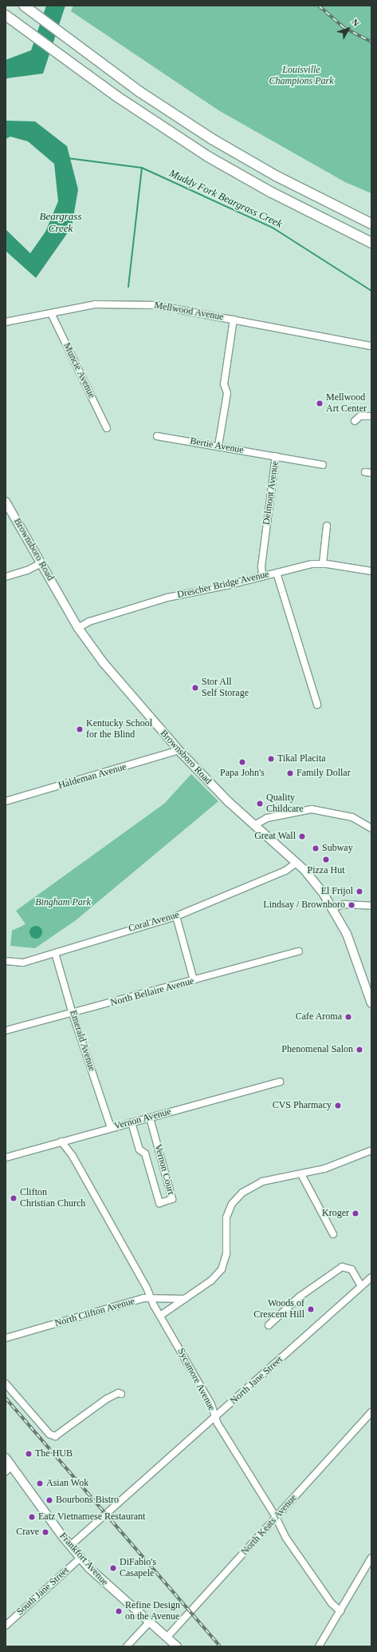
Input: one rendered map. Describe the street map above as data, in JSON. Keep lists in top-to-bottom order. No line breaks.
{"streets":{"main road":["Brownsboro Road","Frankfort Avenue"],"street":["Mellwood Avenue","Muncie Avenue","Bertie Avenue","Delmont Avenue","Drescher Bridge Avenue","Haldeman Avenue","Coral Avenue","North Bellaire Avenue","Emerald Avenue","Vernon Avenue","Vernon Court","North Clifton Avenue","Sycamore Avenue","North Jane Street","North Keats Avenue","South Jane Street"]},"crossings":[["Mellwood Avenue","Muncie Avenue"],["Bertie Avenue","Delmont Avenue"],["Delmont Avenue","Drescher Bridge Avenue"],["Brownsboro Road","Drescher Bridge Avenue"],["Brownsboro Road","Haldeman Avenue"],["Brownsboro Road","Coral Avenue"],["Coral Avenue","Emerald Avenue"],["North Bellaire Avenue","Emerald Avenue"],["Emerald Avenue","Vernon Avenue"],["Vernon Avenue","Vernon Court"],["Vernon Avenue","Sycamore Avenue"],["North Clifton Avenue","Sycamore Avenue"],["Sycamore Avenue","North Jane Street"],["Sycamore Avenue","North Keats Avenue"],["North Jane Street","Frankfort Avenue"],["North Keats Avenue","Frankfort Avenue"],["Frankfort Avenue","South Jane Street"]],"water":["Muddy Fork Beargrass Creek","Beargrass Creek"],"parks":["Louisville Champions Park","Bingham Park"],"places":["Mellwood Art Center","Stor All Self Storage","Kentucky School for the Blind","Tikal Placita","Papa John's","Family Dollar","Quality Childcare","Great Wall","Subway","Pizza Hut","El Frijol","Lindsay / Brownboro","Cafe Aroma","Phenomenal Salon","CVS Pharmacy","Clifton Christian Church","Kroger","Woods of Crescent Hill","The HUB","Asian Wok","Bourbons Bistro","Eatz Vietnamese Restaurant","Crave","DiFabio's Casapele","Refine Design on the Avenue"],"north":"top right"}
